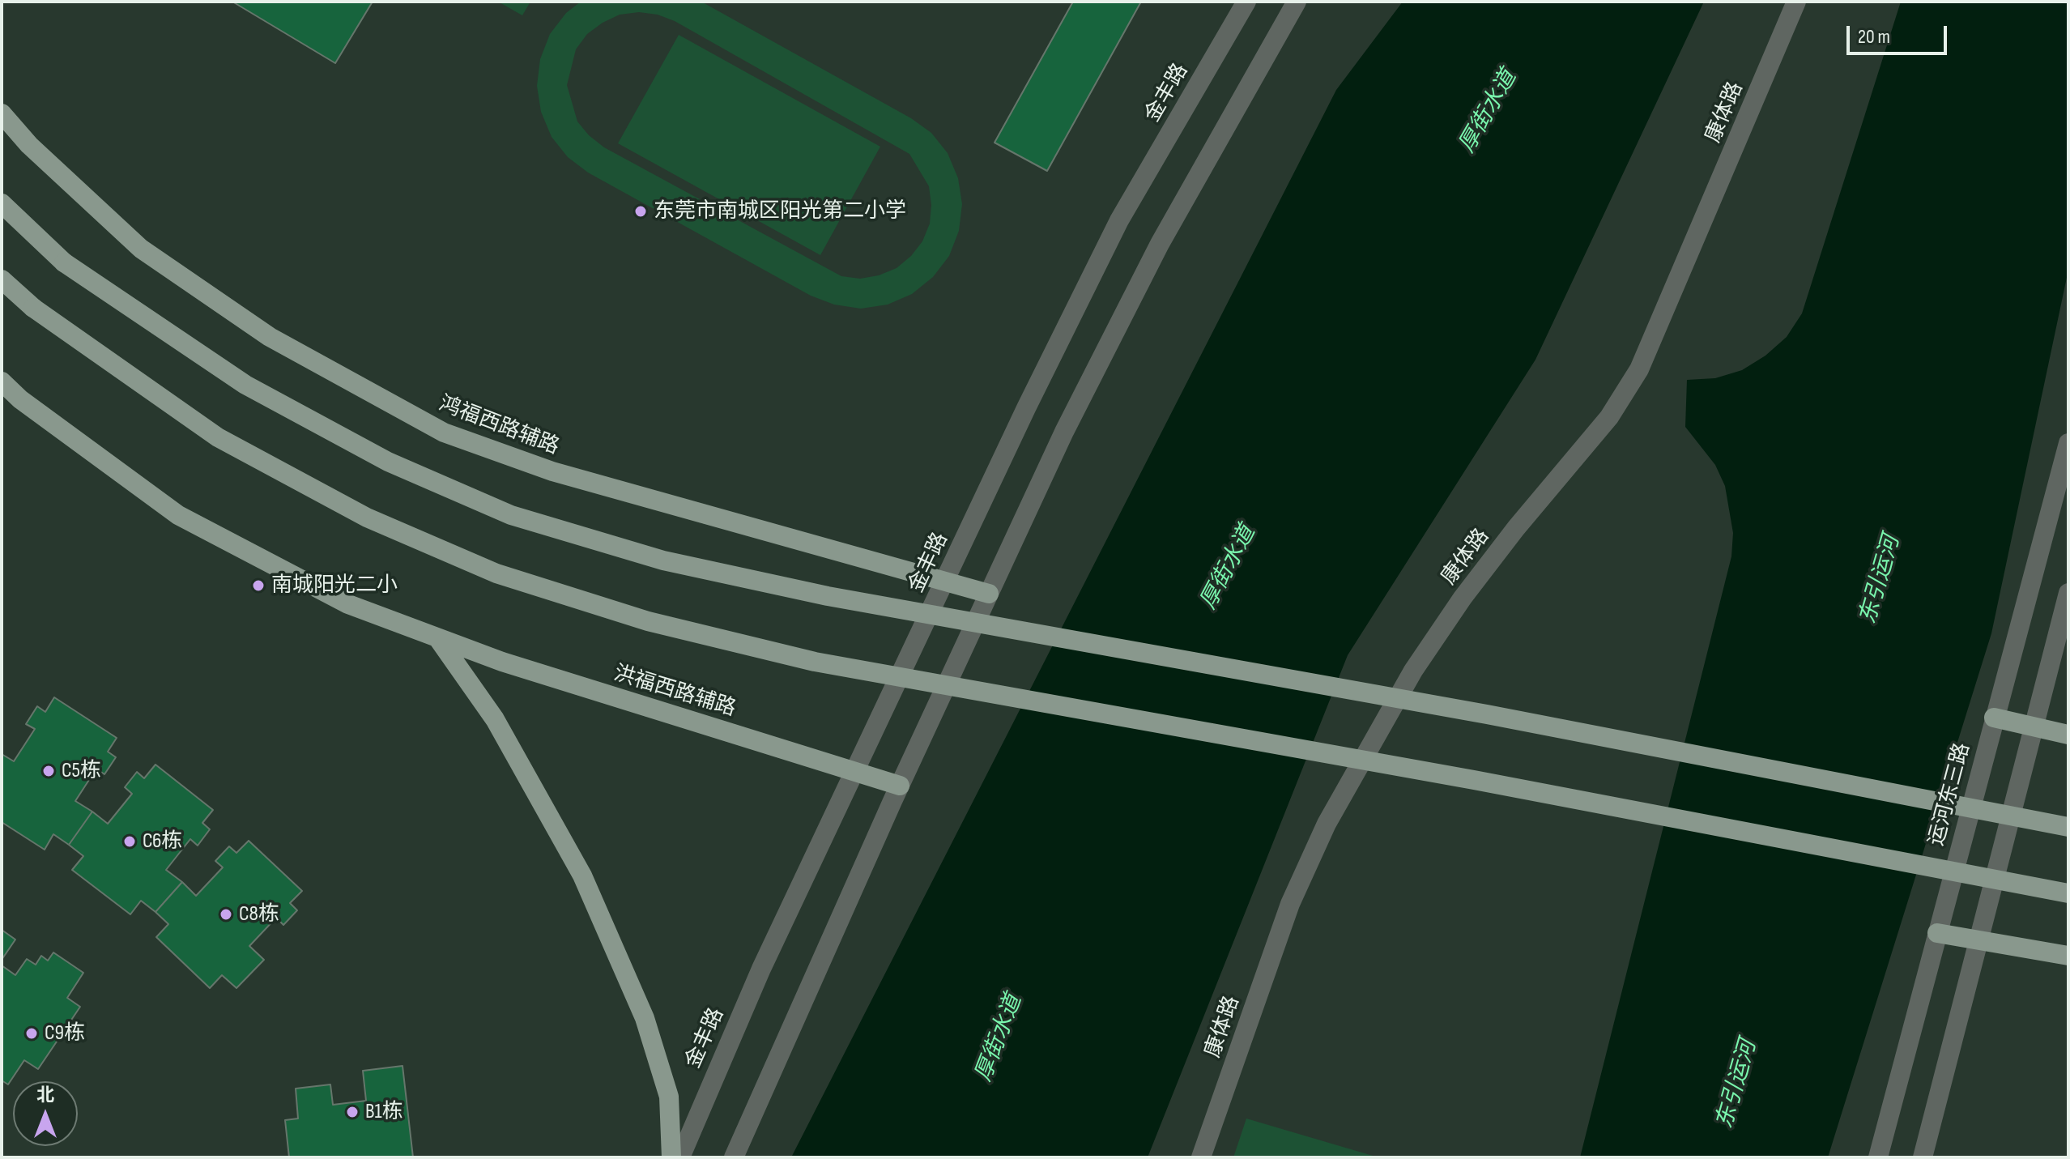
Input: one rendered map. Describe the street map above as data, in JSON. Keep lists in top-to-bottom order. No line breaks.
{"streets":{"main road":["鸿福西路辅路","洪福西路辅路"],"street":["金丰路","康体路","运河东三路"]},"crossings":[["金丰路","鸿福西路辅路"],["金丰路","洪福西路辅路"]],"water":["厚街水道","东引运河"],"places":["东莞市南城区阳光第二小学","南城阳光二小","C5栋","C6栋","C8栋","C9栋","B1栋"],"scale_bar":"20 m","north":"top"}
